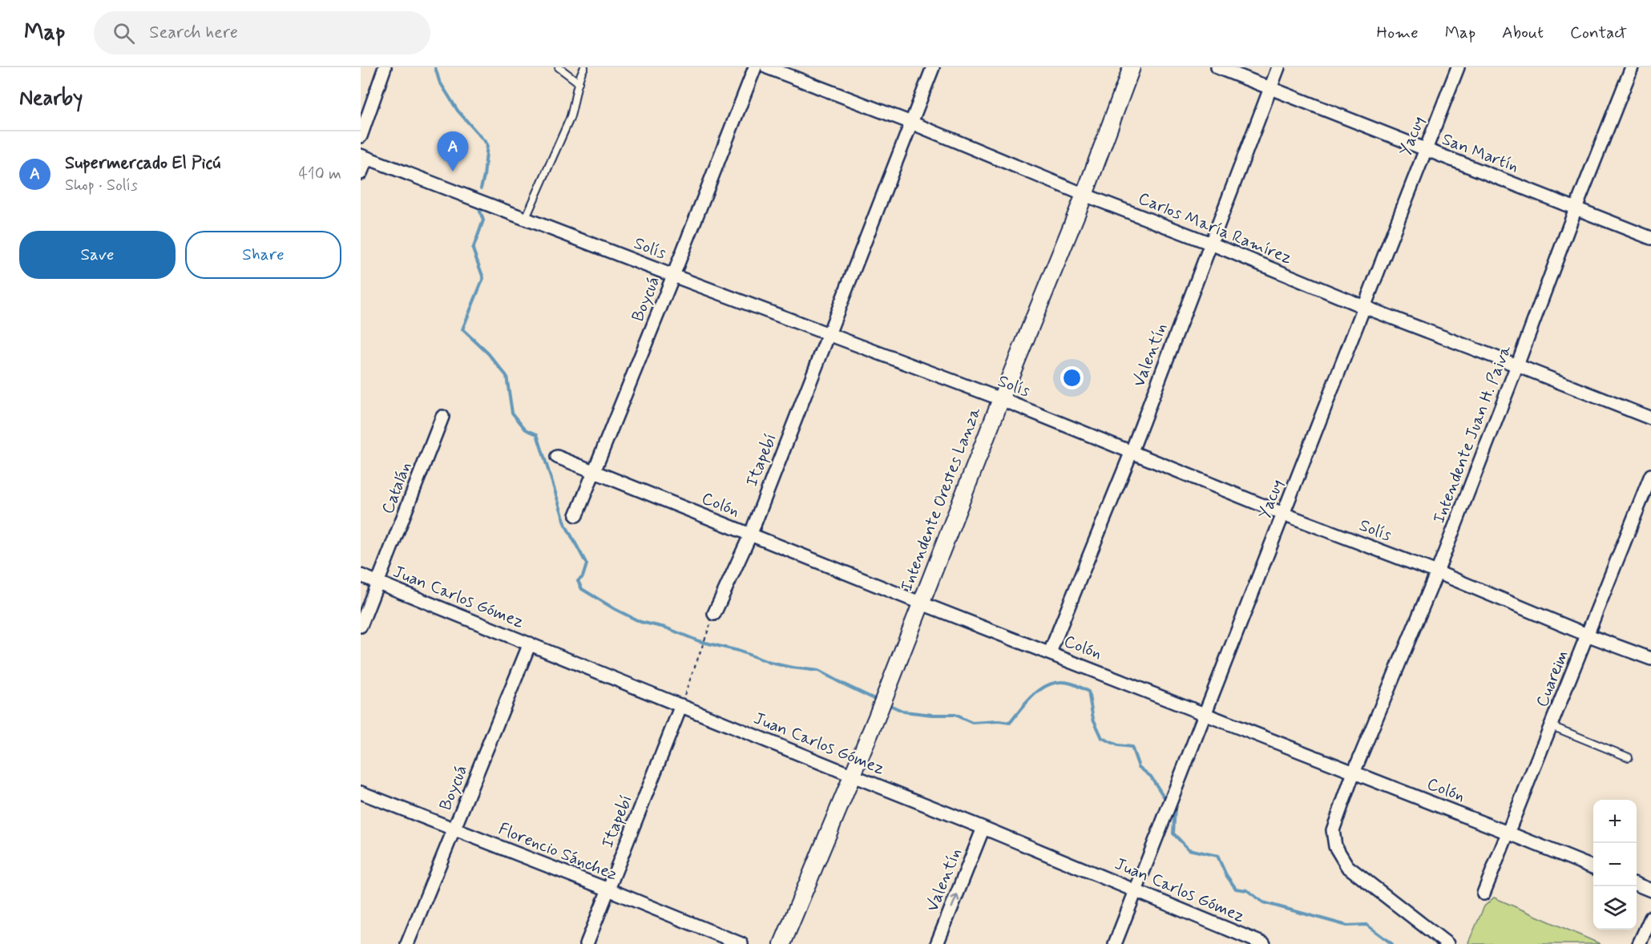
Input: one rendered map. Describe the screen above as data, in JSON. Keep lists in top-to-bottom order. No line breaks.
{"streets":{"street":["Yacuy","San Martín","Carlos María Ramírez","Solís","Boycuá","Valentín","Intendente Juan H. Paiva","Itapebí","Catalán","Intendente Orestes Lanza","Colón","Juan Carlos Gómez","Cuareim","Florencio Sánchez"]},"crossings":[["Yacuy","San Martín"],["Yacuy","Carlos María Ramírez"],["Yacuy","Solís"],["Yacuy","Colón"],["Yacuy","Juan Carlos Gómez"],["San Martín","Valentín"],["San Martín","Intendente Juan H. Paiva"],["Carlos María Ramírez","Valentín"],["Carlos María Ramírez","Intendente Juan H. Paiva"],["Carlos María Ramírez","Itapebí"],["Carlos María Ramírez","Intendente Orestes Lanza"],["Solís","Boycuá"],["Solís","Valentín"],["Solís","Intendente Juan H. Paiva"],["Solís","Itapebí"],["Solís","Intendente Orestes Lanza"],["Solís","Cuareim"],["Boycuá","Colón"],["Boycuá","Juan Carlos Gómez"],["Boycuá","Florencio Sánchez"],["Valentín","Colón"],["Valentín","Juan Carlos Gómez"],["Intendente Juan H. Paiva","Colón"],["Itapebí","Colón"],["Itapebí","Juan Carlos Gómez"],["Itapebí","Florencio Sánchez"],["Catalán","Juan Carlos Gómez"],["Intendente Orestes Lanza","Colón"],["Intendente Orestes Lanza","Juan Carlos Gómez"],["Colón","Cuareim"]],"page":{"header":"Map","search":"Search here","nav":["Home","Map","About","Contact"],"heading":"Nearby","list":[{"mark":"A","name":"Supermercado El Picú","note":"Shop · Solís","value":"410 m"}],"pins":"A","buttons":["Save","Share"],"map_buttons":["+","−"]}}
